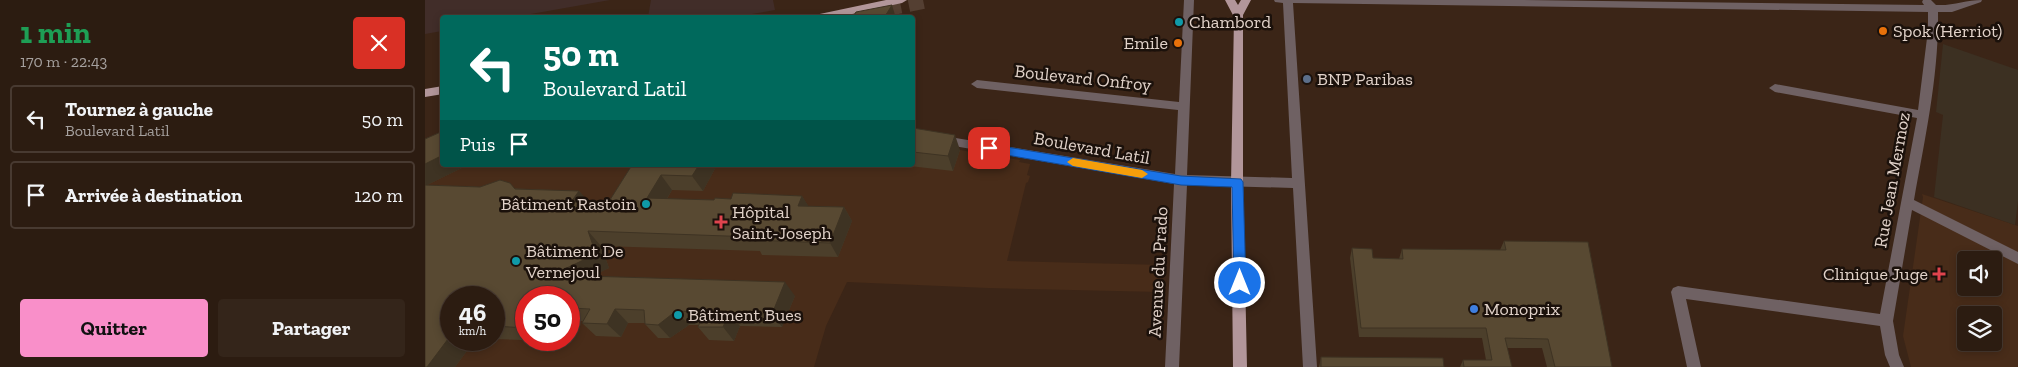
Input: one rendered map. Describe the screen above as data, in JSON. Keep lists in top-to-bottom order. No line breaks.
{"streets":{"street":["Boulevard Onfroy","Boulevard Latil","Rue Jean Mermoz","Avenue du Prado"]},"crossings":[["Boulevard Onfroy","Avenue du Prado"],["Boulevard Latil","Avenue du Prado"]],"places":{"other":["Chambord","Spok (Herriot)","Emile","BNP Paribas","Bâtiment Rastoin","Bâtiment De Vernejoul","Monoprix","Bâtiment Bues"],"health":["Hôpital Saint-Joseph","Clinique Juge"]},"page":{"heading":["1 min","170 m · 22:43"],"turn":["50 m","Boulevard Latil"],"list":[{"name":"Tournez à gauche","note":"Boulevard Latil","value":"50 m"},{"name":"Arrivée à destination","value":"120 m"}],"then":"Puis","speed":"46 km/h","limit":"50","buttons":["Quitter","Partager"]}}
